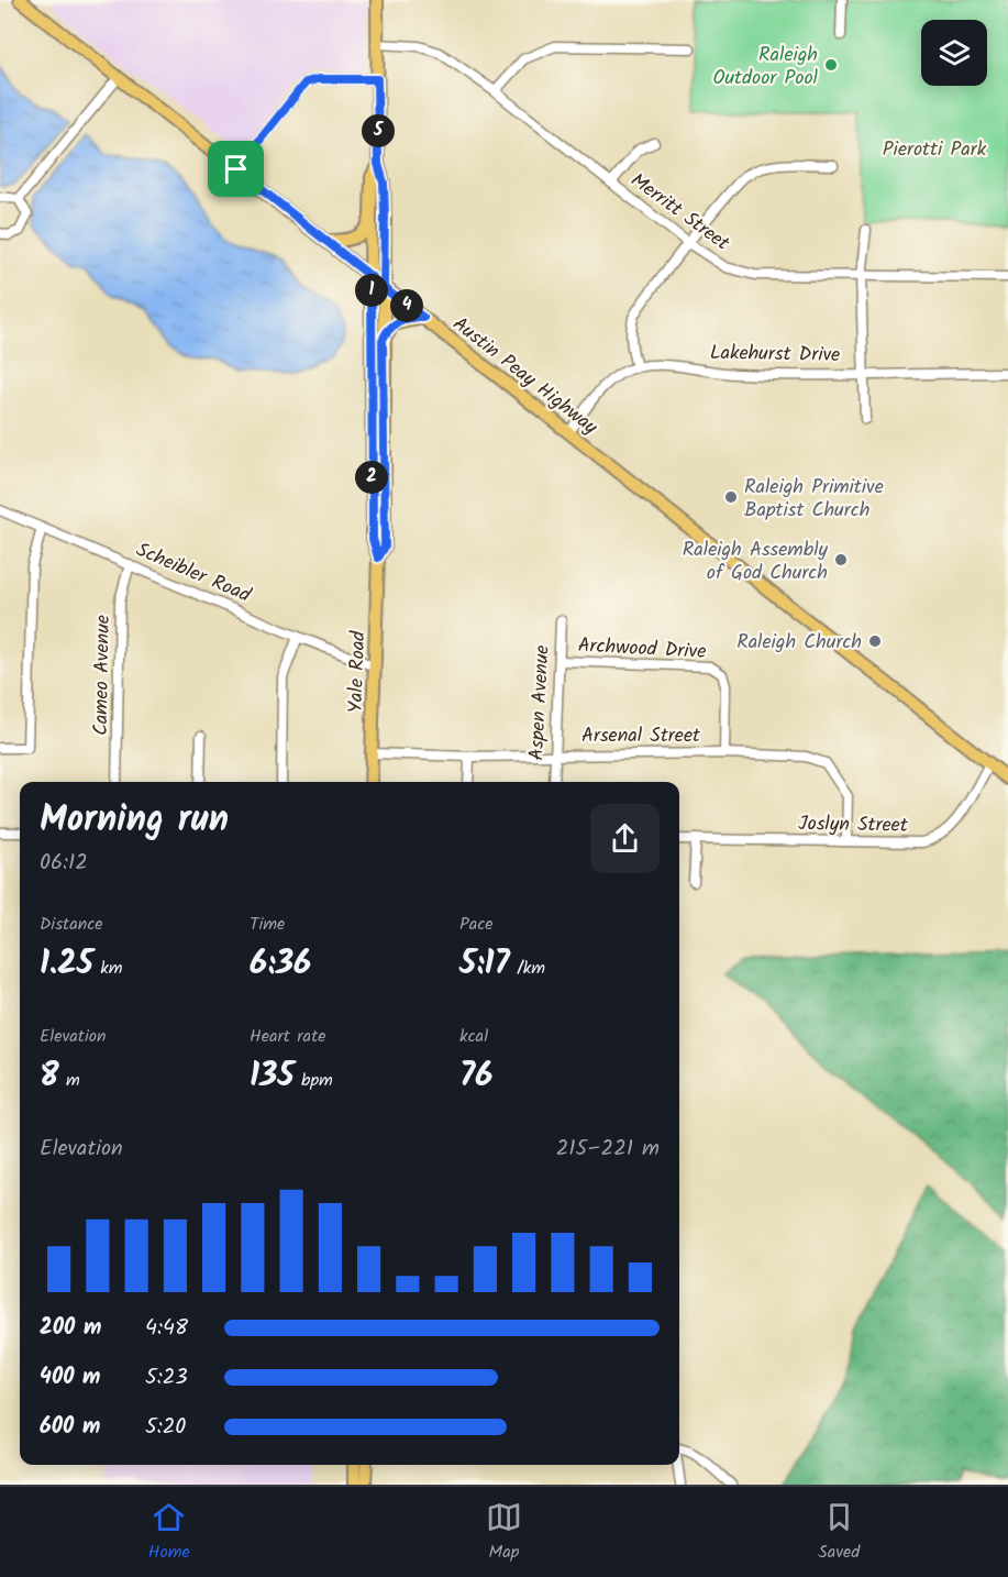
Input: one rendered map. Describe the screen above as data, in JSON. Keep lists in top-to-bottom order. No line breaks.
{"streets":{"main road":["Austin Peay Highway","Yale Road"],"street":["Merritt Street","Lakehurst Drive","Scheibler Road","Archwood Drive","Cameo Avenue","Aspen Avenue","Arsenal Street","Joslyn Street"]},"crossings":[["Merritt Street","Yale Road"],["Lakehurst Drive","Austin Peay Highway"],["Austin Peay Highway","Yale Road"],["Austin Peay Highway","Joslyn Street"],["Scheibler Road","Yale Road"],["Scheibler Road","Cameo Avenue"],["Archwood Drive","Aspen Avenue"],["Archwood Drive","Arsenal Street"],["Yale Road","Arsenal Street"],["Aspen Avenue","Arsenal Street"],["Arsenal Street","Joslyn Street"]],"parks":["Pierotti Park"],"places":["Raleigh Outdoor Pool","Raleigh Primitive Baptist Church","Raleigh Assembly of God Church","Raleigh Church"],"page":{"pins":["5","1","4","2"],"heading":["Morning run","06:12"],"stats":[["Distance","1.25 km"],["Time","6:36"],["Pace","5:17 /km"],["Elevation","8 m"],["Heart rate","135 bpm"],["kcal","76"]],"chart":["Elevation","215–221 m"],"list":[{"name":"200 m","note":"4:48"},{"name":"400 m","note":"5:23"},{"name":"600 m","note":"5:20"}],"tabs":["Home","Map","Saved"]}}
